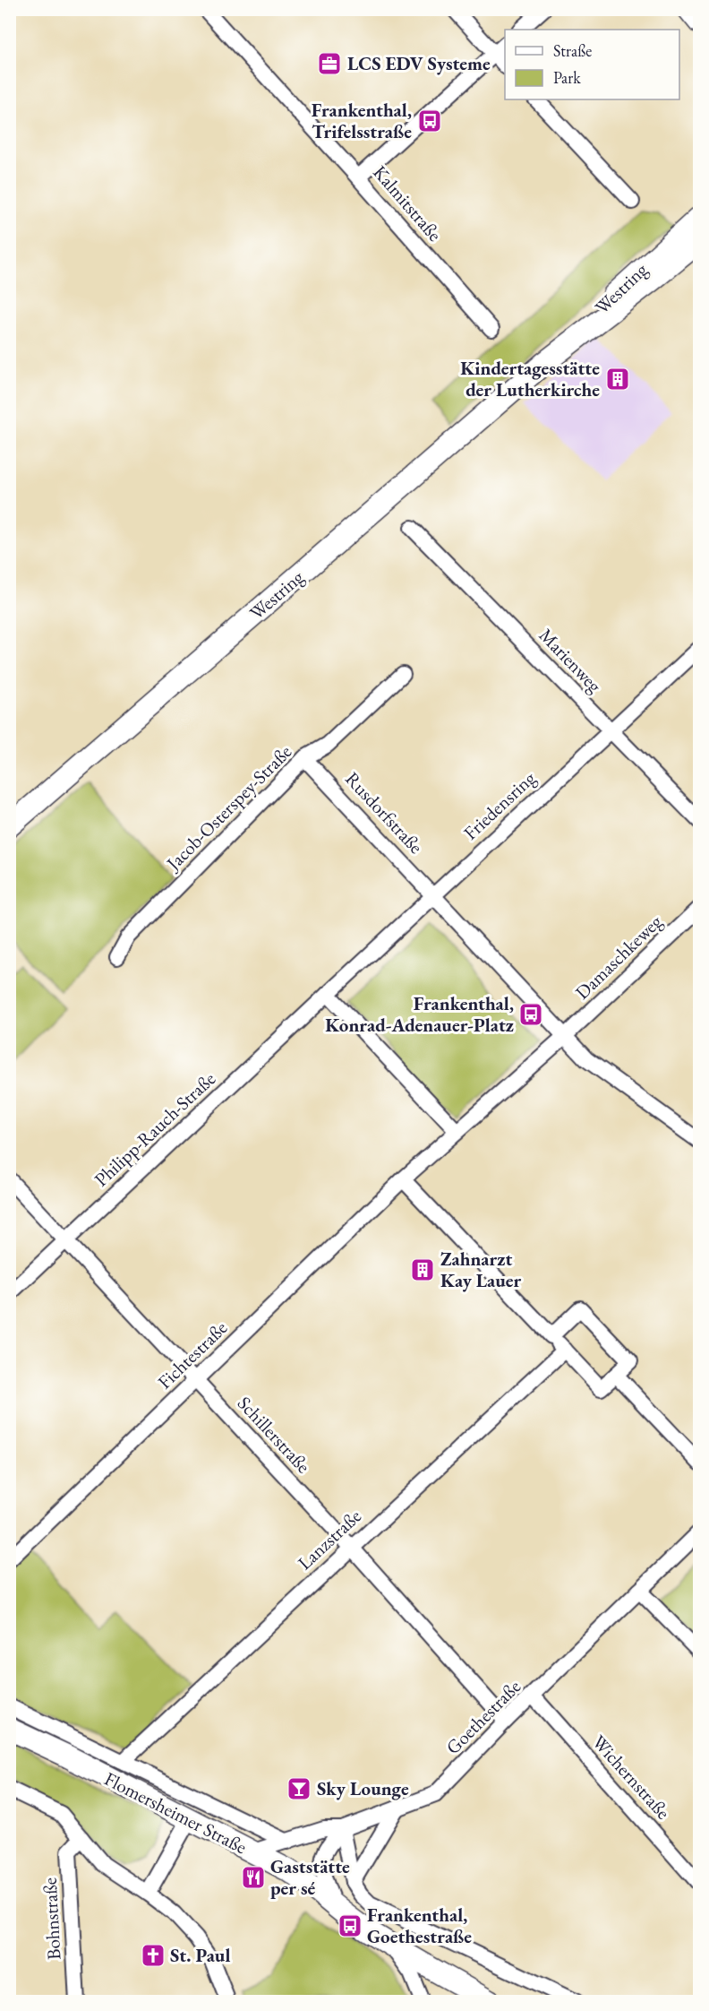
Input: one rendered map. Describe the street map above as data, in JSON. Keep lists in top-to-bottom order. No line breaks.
{"streets":{"main road":["Westring","Flomersheimer Straße"],"street":["Kalmitstraße","Marienweg","Friedensring","Jacob-Osterspey-Straße","Rusdorfstraße","Damaschkeweg","Philipp-Rauch-Straße","Fichtestraße","Schillerstraße","Lanzstraße","Goethestraße","Wichernstraße","Bohnstraße"]},"crossings":[["Marienweg","Friedensring"],["Friedensring","Rusdorfstraße"],["Friedensring","Philipp-Rauch-Straße"],["Jacob-Osterspey-Straße","Rusdorfstraße"],["Rusdorfstraße","Damaschkeweg"],["Damaschkeweg","Fichtestraße"],["Philipp-Rauch-Straße","Schillerstraße"],["Fichtestraße","Schillerstraße"],["Schillerstraße","Lanzstraße"],["Schillerstraße","Goethestraße"],["Lanzstraße","Flomersheimer Straße"],["Goethestraße","Wichernstraße"],["Goethestraße","Flomersheimer Straße"]],"places":{"office":["LCS EDV Systeme"],"bus stop":["Frankenthal, Trifelsstraße","Frankenthal, Konrad-Adenauer-Platz","Frankenthal, Goethestraße"],"building":["Kindertagesstätte der Lutherkirche","Zahnarzt Kay Lauer"],"bar":["Sky Lounge"],"restaurant":["Gaststätte per sé"],"church":["St. Paul"]},"legend":["Straße","Park"]}
